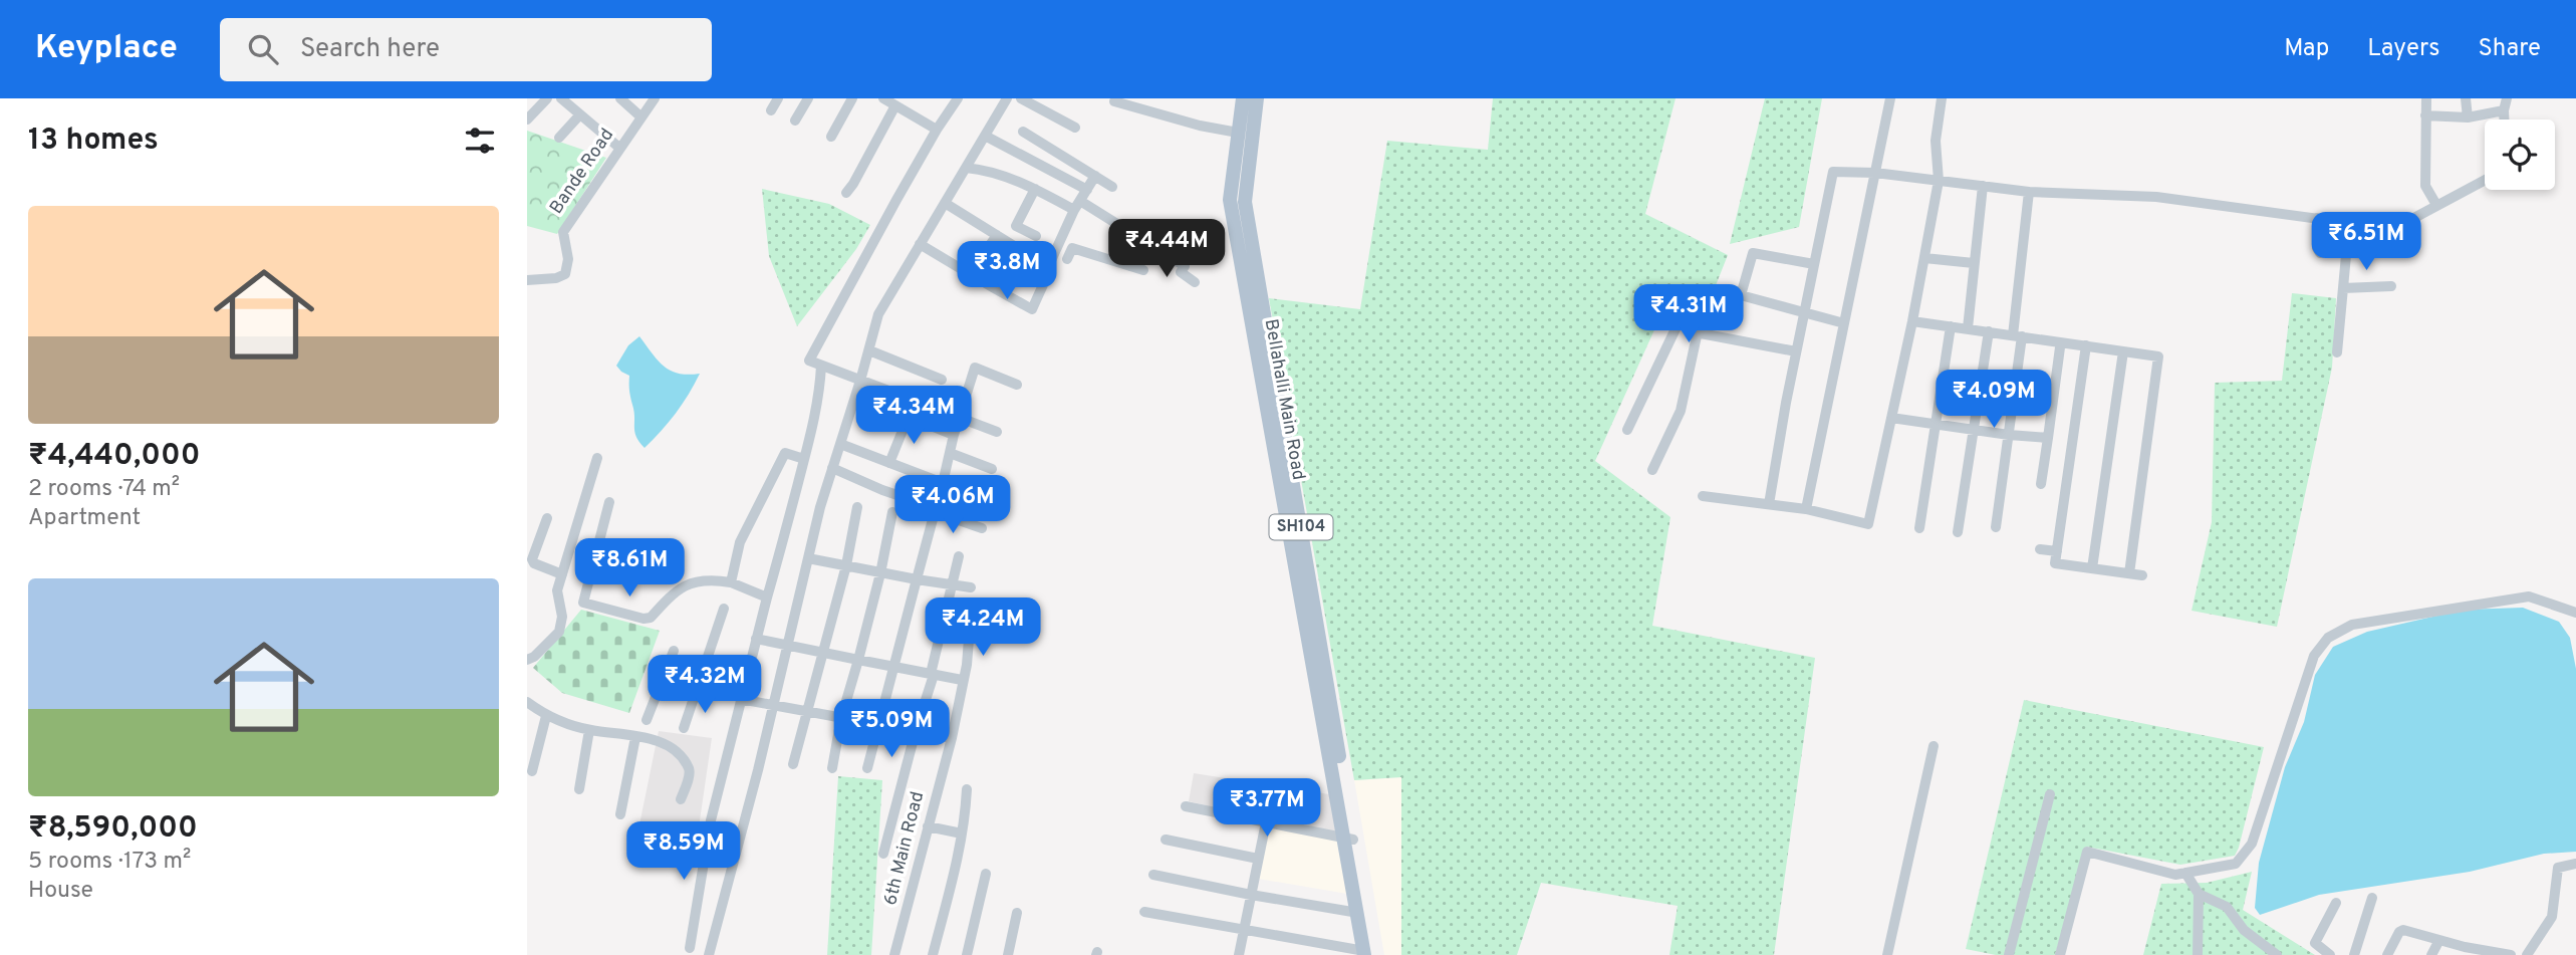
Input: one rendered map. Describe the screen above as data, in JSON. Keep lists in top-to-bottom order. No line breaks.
{"streets":{"main road":["Bellahalli Main Road","SH104"],"street":["Bande Road","6th Main Road"]},"page":{"header":"Keyplace","search":"Search here","nav":["Map","Layers","Share"],"heading":"13 homes","list":[{"name":"₹4,440,000","note":"2 rooms · 74 m² · Apartment"},{"name":"₹8,590,000","note":"5 rooms · 173 m² · House"}],"price":["₹6.51M","₹4.44M","₹3.8M","₹4.31M","₹4.09M","₹4.34M","₹4.06M","₹8.61M","₹4.24M","₹4.32M","₹5.09M","₹3.77M","₹8.59M"]}}
